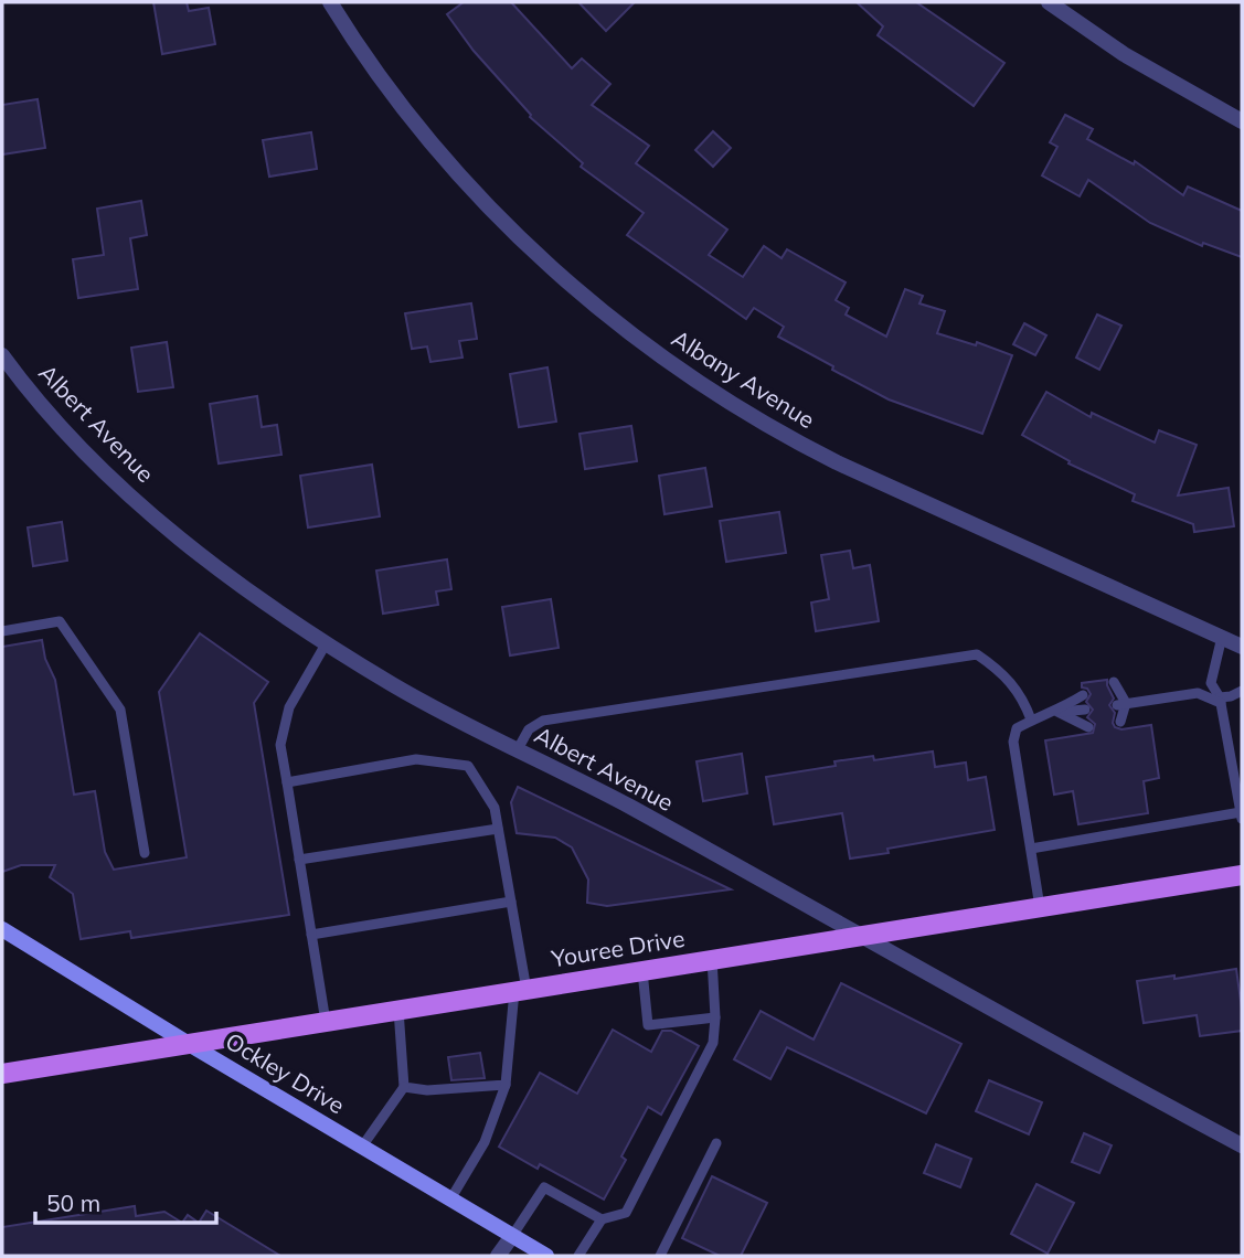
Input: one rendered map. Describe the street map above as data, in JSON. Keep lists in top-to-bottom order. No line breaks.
{"streets":{"main road":["Youree Drive"],"street":["Albany Avenue","Albert Avenue","Ockley Drive"]},"crossings":[["Albert Avenue","Youree Drive"],["Youree Drive","Ockley Drive"]],"scale_bar":"50 m"}
